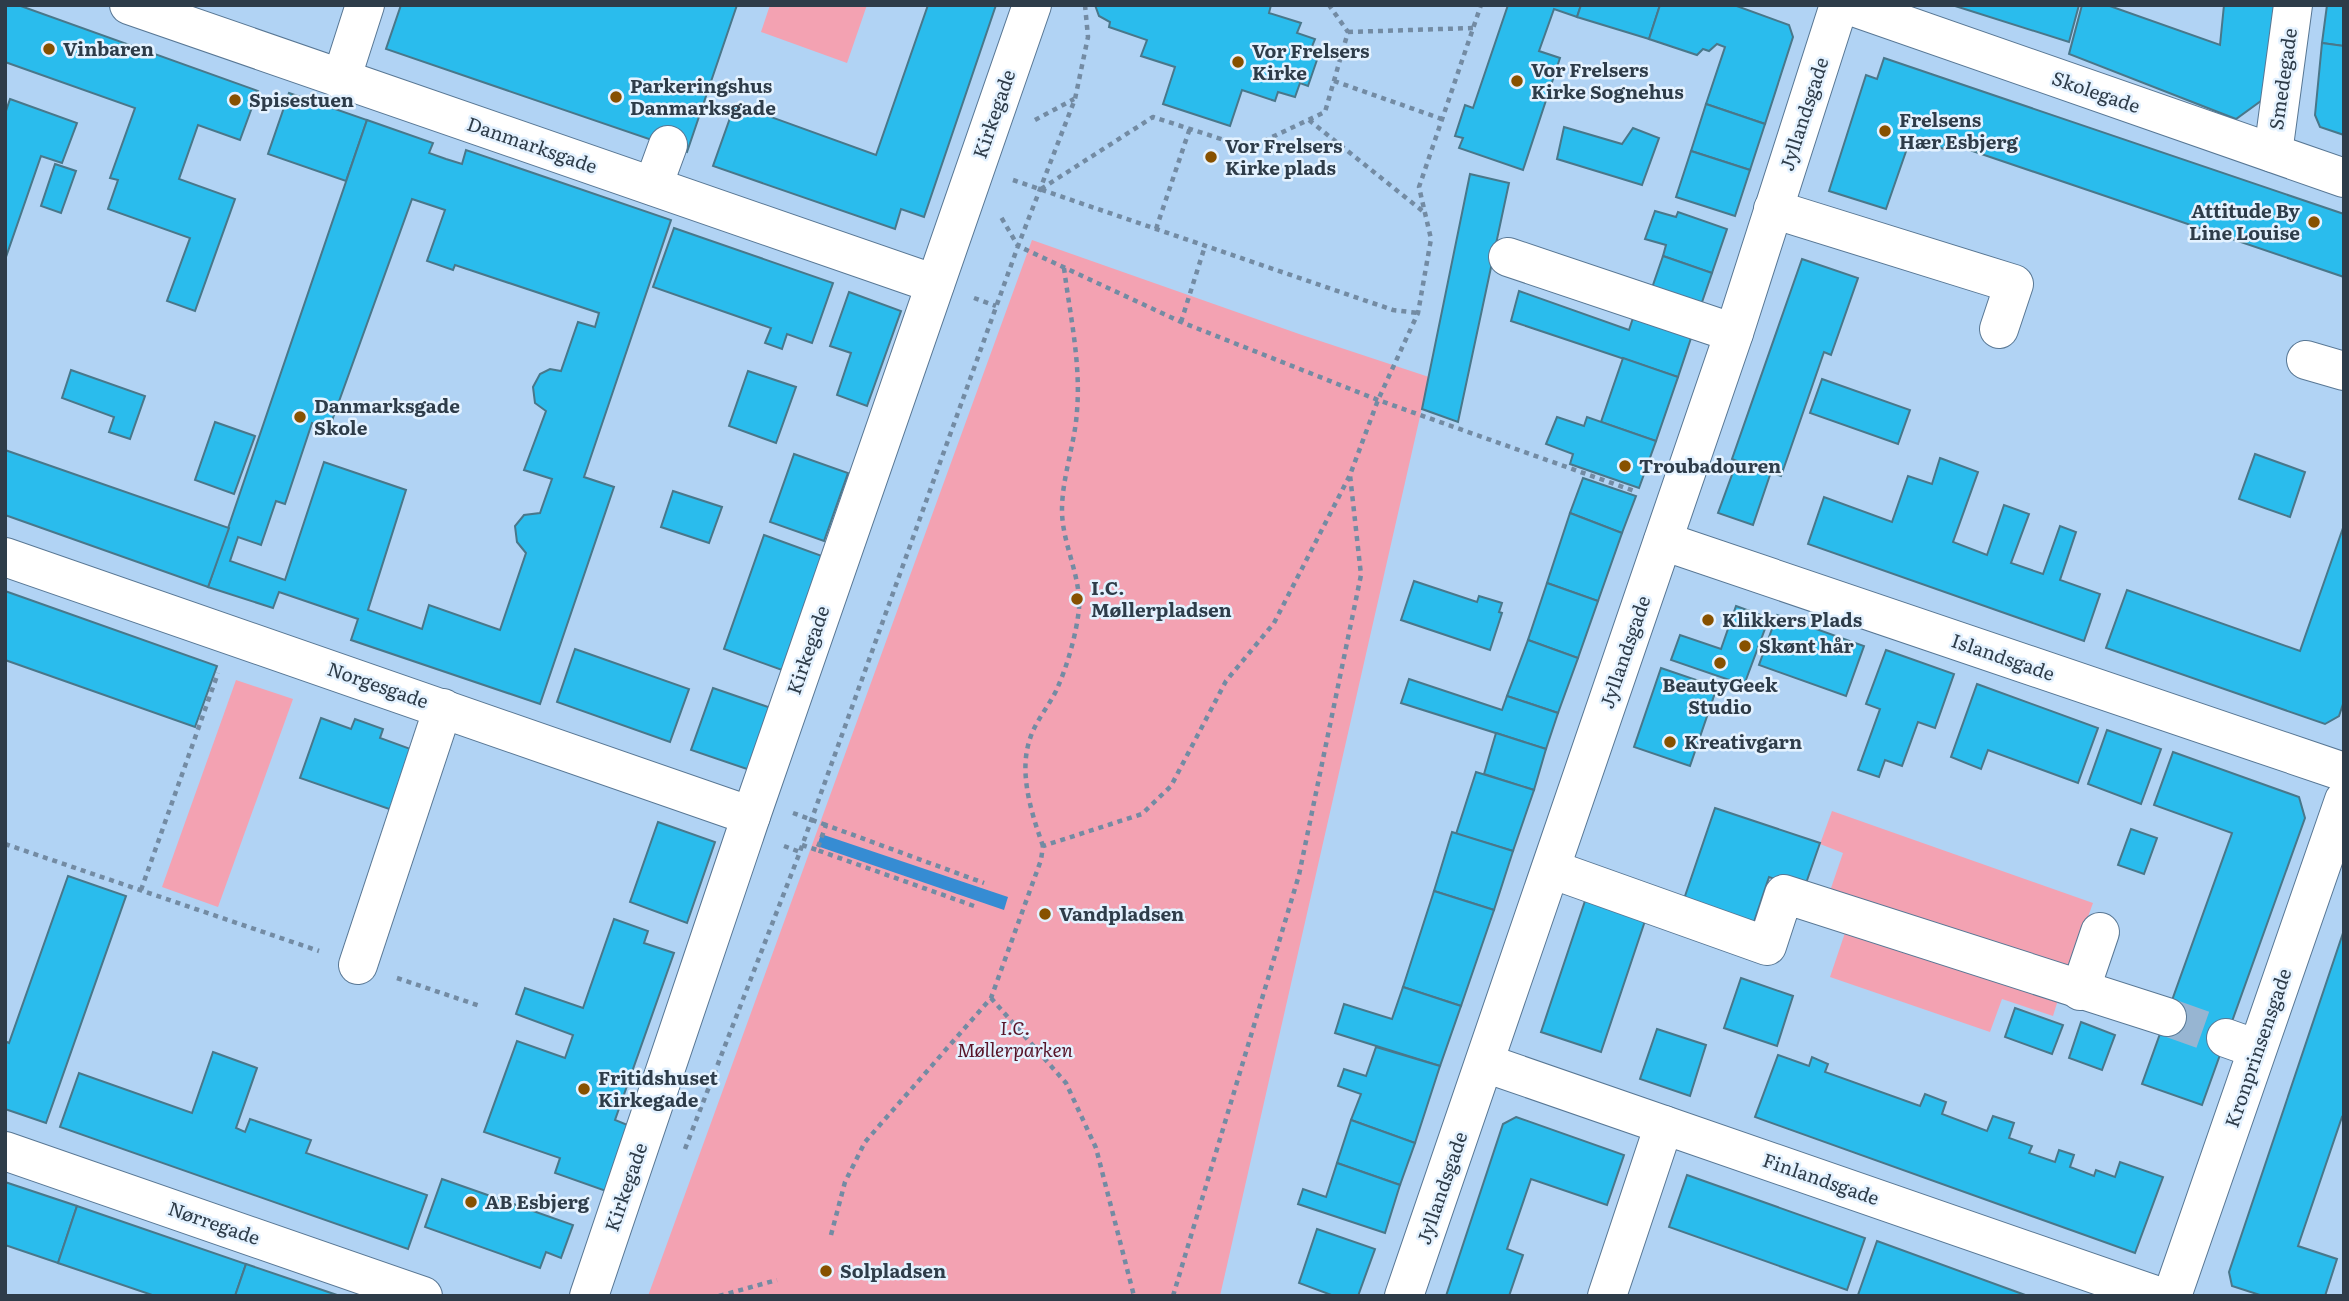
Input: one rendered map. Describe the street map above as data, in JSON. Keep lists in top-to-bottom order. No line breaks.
{"streets":{"street":["Smedegade","Skolegade","Kirkegade","Jyllandsgade","Danmarksgade","Islandsgade","Norgesgade","Kronprinsensgade","Finlandsgade","Nørregade"]},"crossings":[["Smedegade","Skolegade"],["Kirkegade","Danmarksgade"],["Kirkegade","Norgesgade"],["Jyllandsgade","Islandsgade"],["Jyllandsgade","Finlandsgade"]],"parks":["I.C. Møllerparken"],"places":["Vinbaren","Vor Frelsers Kirke","Vor Frelsers Kirke Sognehus","Parkeringshus Danmarksgade","Spisestuen","Frelsens Hær Esbjerg","Vor Frelsers Kirke plads","Attitude By Line Louise","Danmarksgade Skole","Troubadouren","I.C. Møllerpladsen","Klikkers Plads","Skønt hår","BeautyGeek Studio","Kreativgarn","Vandpladsen","Fritidshuset Kirkegade","AB Esbjerg","Solpladsen"]}
